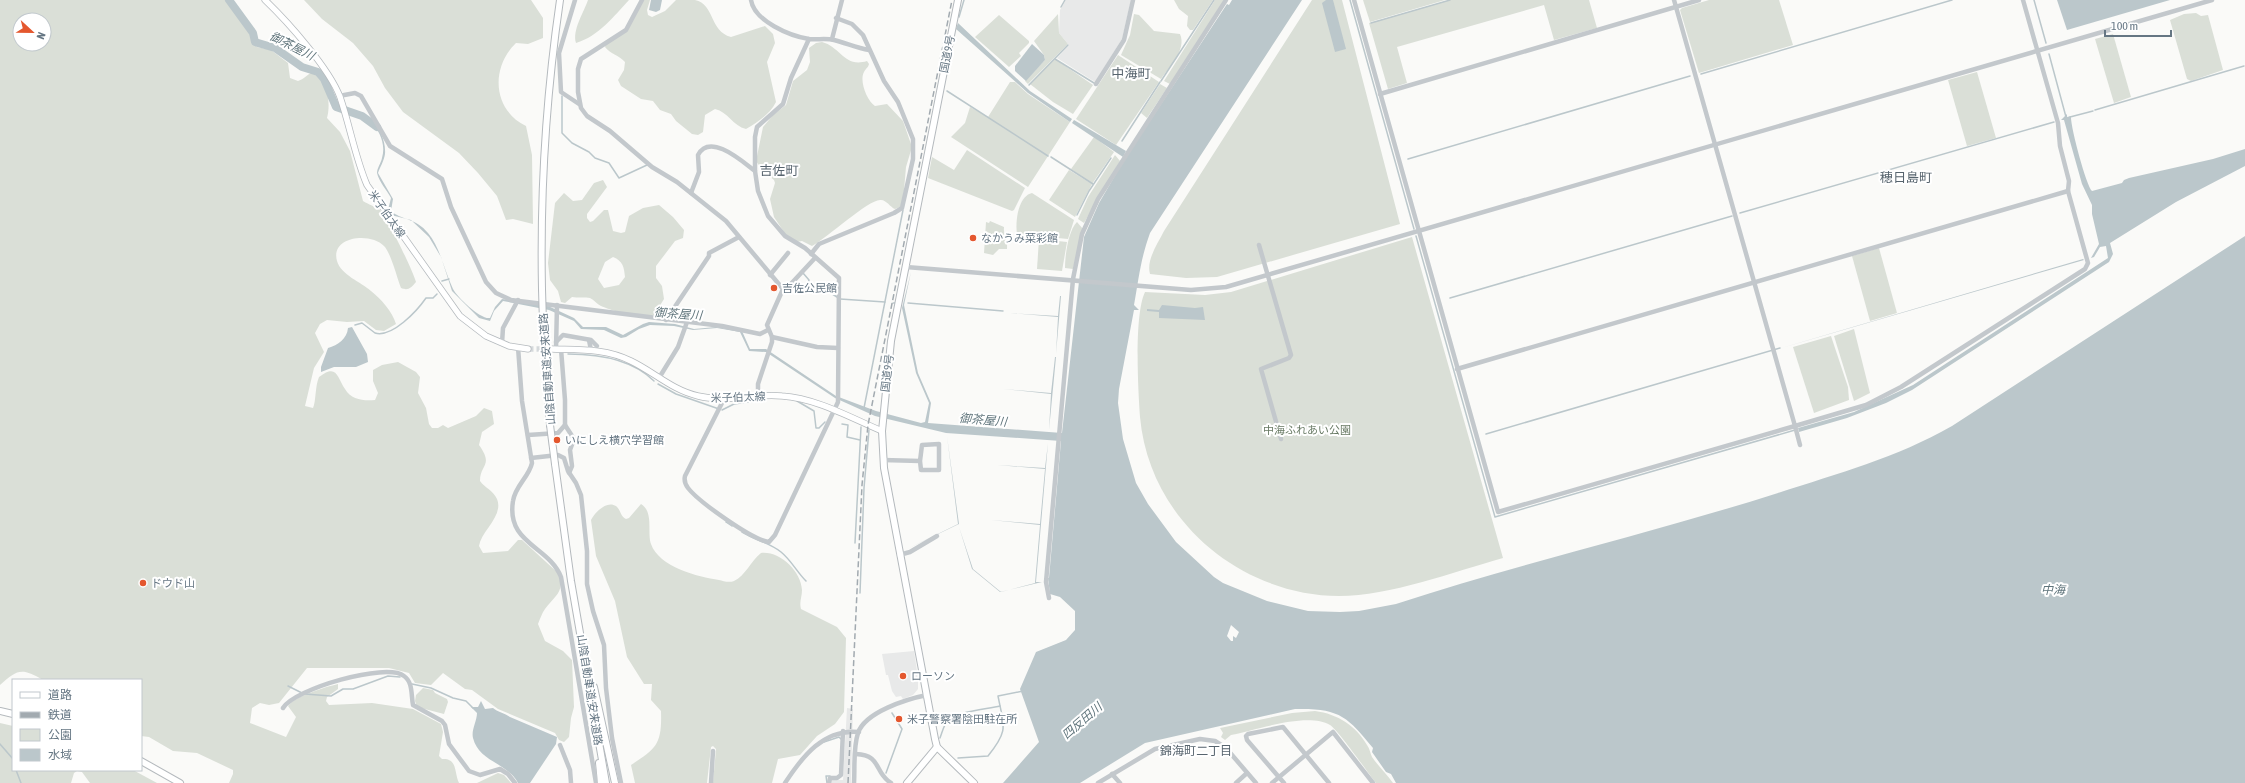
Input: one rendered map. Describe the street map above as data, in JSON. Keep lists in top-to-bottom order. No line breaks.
{"streets":{"highway":["国道9号","山陰自動車道;安来道路"],"main road":["米子伯太線"]},"crossings":[["国道9号","米子伯太線"]],"districts":["中海町","吉佐町","穂日島町","錦海町二丁目"],"water":["御茶屋川","中海","四反田川"],"parks":["中海ふれあい公園"],"places":["なかうみ菜彩館","吉佐公民館","いにしえ横穴学習館","ドウド山","ローソン","米子警察署陰田駐在所"],"legend":["道路","鉄道","公園","水域"],"scale_bar":"100 m","north":"right"}
